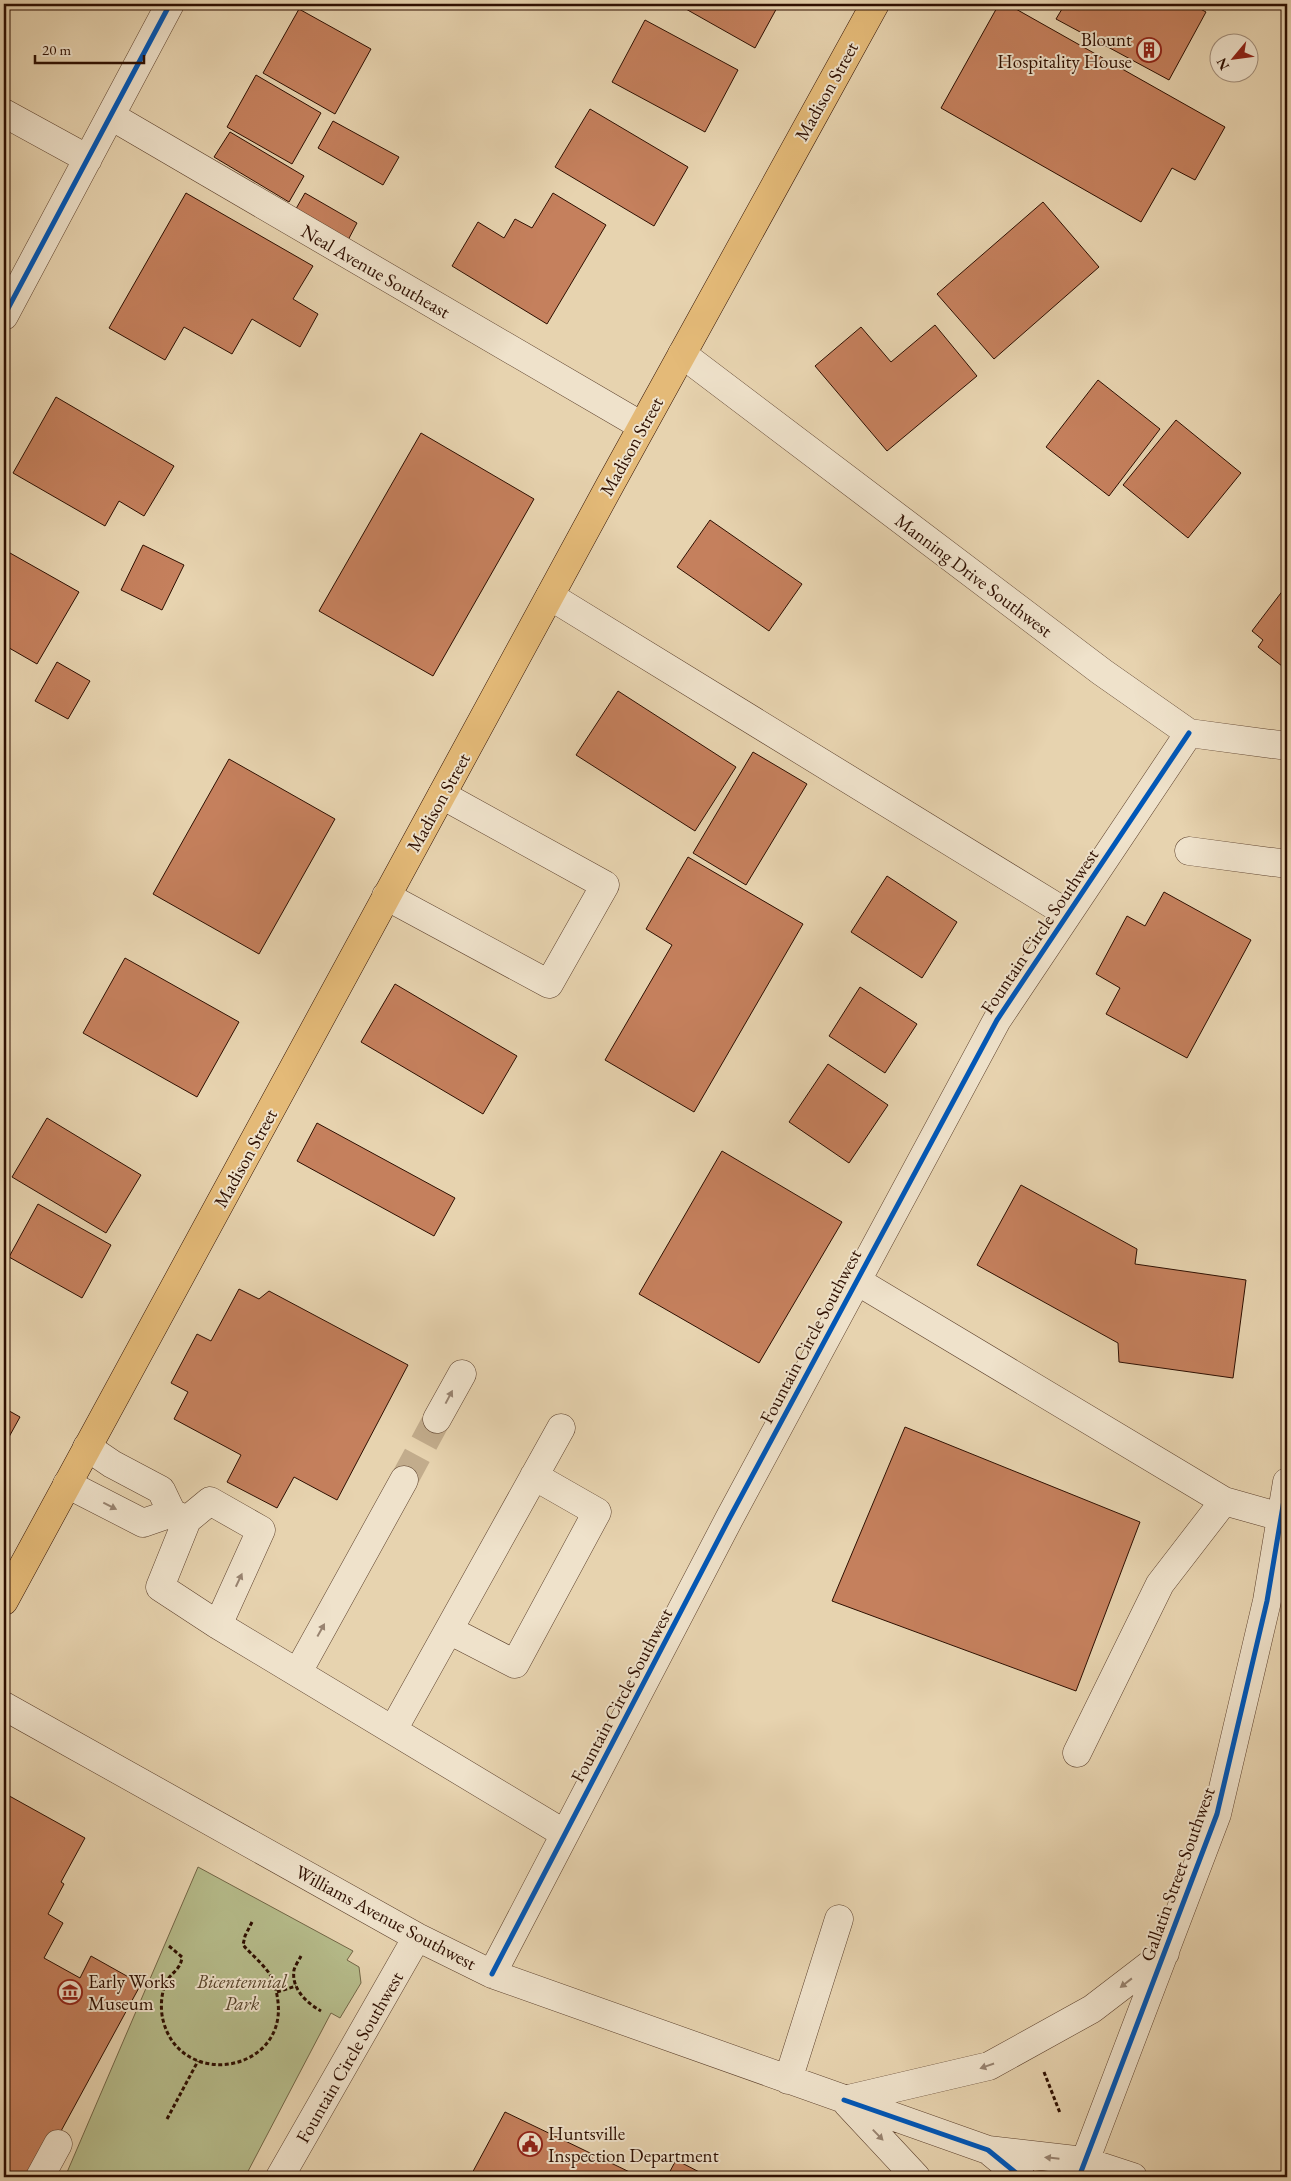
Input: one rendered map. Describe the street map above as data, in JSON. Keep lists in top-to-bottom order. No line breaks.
{"streets":{"main road":["Madison Street"],"street":["Neal Avenue Southeast","Manning Drive Southwest","Fountain Circle Southwest","Gallatin Street Southwest","Williams Avenue Southwest"]},"crossings":[["Madison Street","Neal Avenue Southeast"],["Madison Street","Manning Drive Southwest"],["Manning Drive Southwest","Fountain Circle Southwest"],["Fountain Circle Southwest","Williams Avenue Southwest"],["Gallatin Street Southwest","Williams Avenue Southwest"]],"parks":["Bicentennial Park"],"places":{"building":["Blount Hospitality House"],"museum":["Early Works Museum"],"public building":["Huntsville Inspection Department"]},"scale_bar":"20 m","north":"bottom left"}
